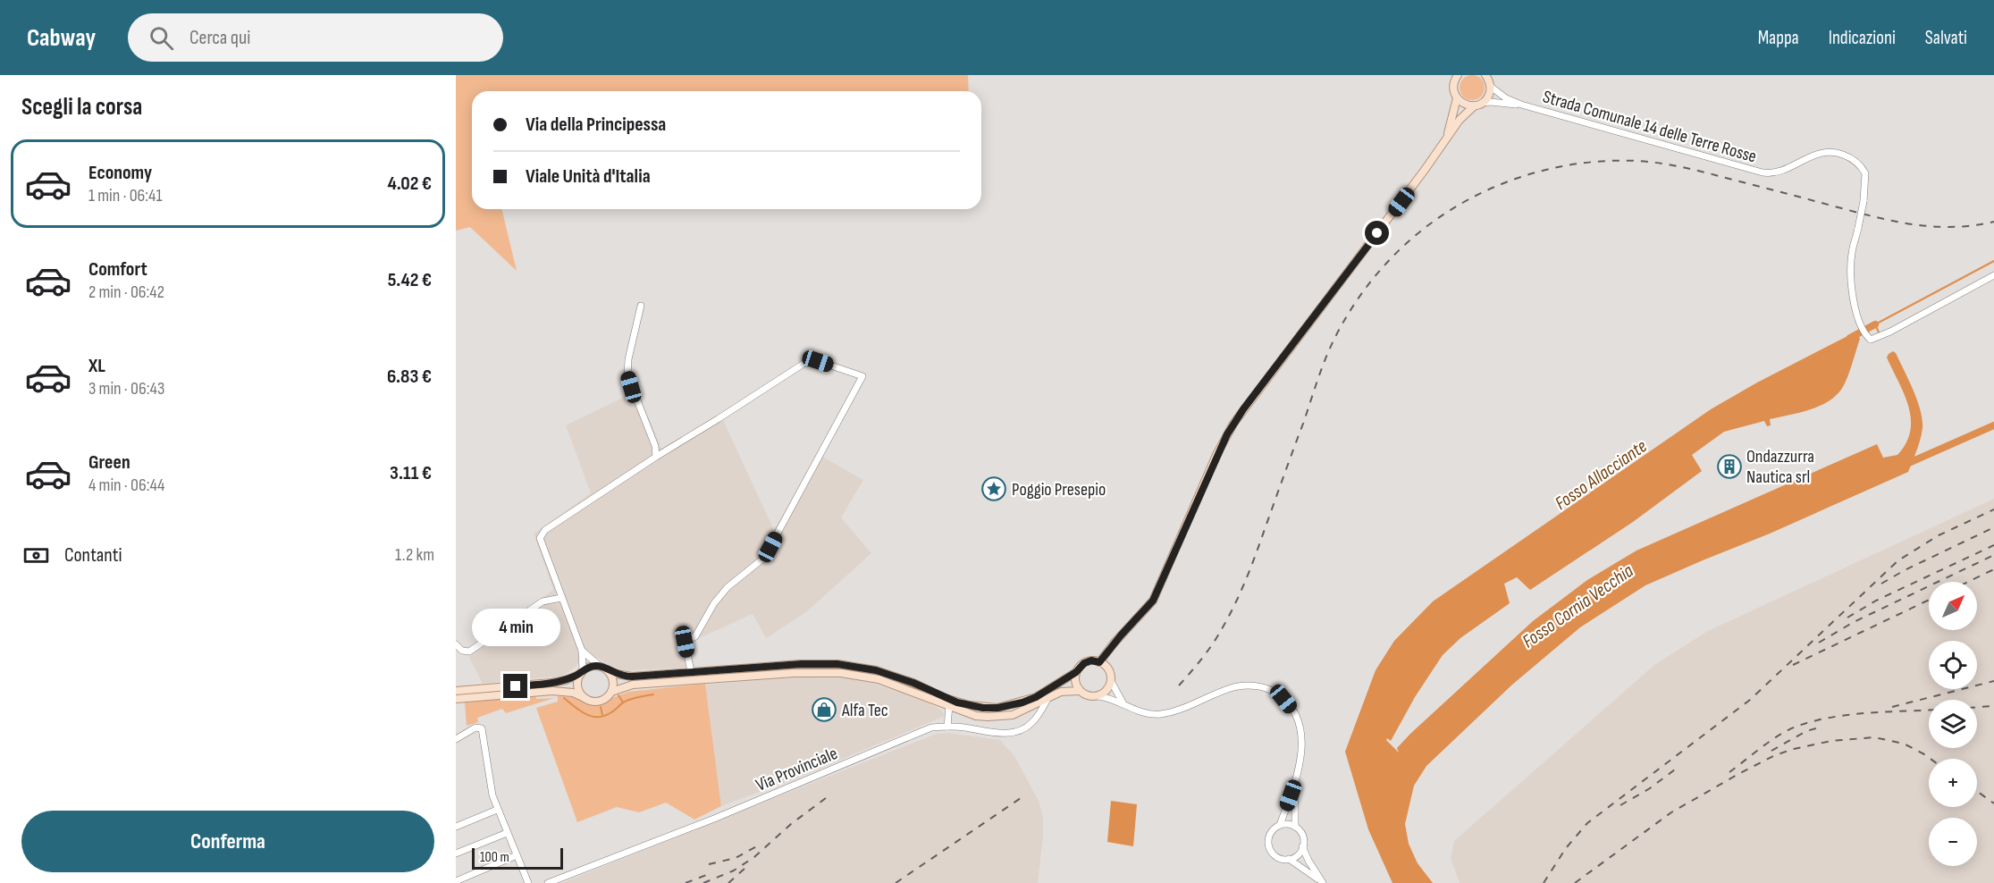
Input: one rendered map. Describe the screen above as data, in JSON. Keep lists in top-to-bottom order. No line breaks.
{"streets":{"street":["Strada Comunale 14 delle Terre Rosse","Via Provinciale"]},"water":["Fosso Allacciante","Fosso Cornia Vecchia"],"places":{"building":["Ondazzurra Nautica srl"],"place":["Poggio Presepio"],"shop":["Alfa Tec"]},"scale_bar":"100 m","north":"top right","page":{"header":"Cabway","search":"Cerca qui","nav":["Mappa","Indicazioni","Salvati"],"heading":"Scegli la corsa","banner":["Via della Principessa","Viale Unità d'Italia"],"list":[{"name":"Economy","note":"1 min · 06:41","value":"4.02 €"},{"name":"Comfort","note":"2 min · 06:42","value":"5.42 €"},{"name":"XL","note":"3 min · 06:43","value":"6.83 €"},{"name":"Green","note":"4 min · 06:44","value":"3.11 €"}],"pay":["Contanti","1.2 km"],"map_buttons":["+","−"],"bubble":"4 min","buttons":"Conferma","scale":"100 m"}}
